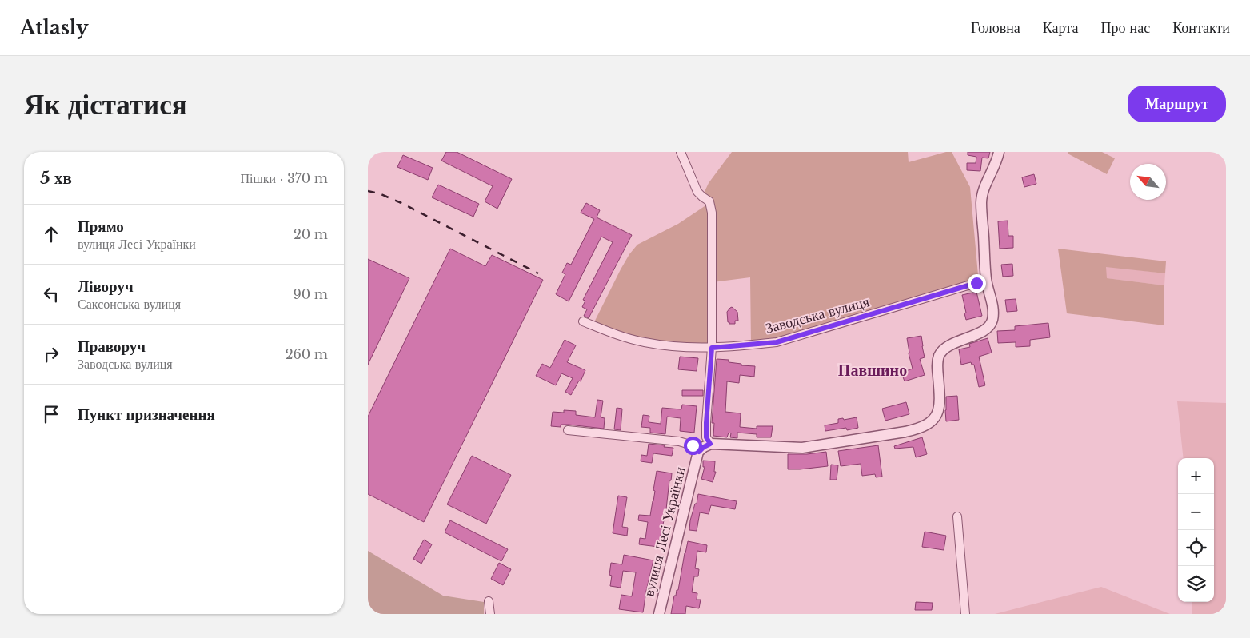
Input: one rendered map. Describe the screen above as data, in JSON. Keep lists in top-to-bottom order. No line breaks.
{"streets":{"street":["Заводська вулиця","вулиця Лесі Українки"]},"districts":["Павшино"],"north":"top left","page":{"header":"Atlasly","nav":["Головна","Карта","Про нас","Контакти"],"buttons":"Маршрут","title":"Як дістатися","heading":["5 хв","Пішки · 370 m"],"list":[["Прямо","вулиця Лесі Українки","20 m"],["Ліворуч","Саксонська вулиця","90 m"],["Праворуч","Заводська вулиця","260 m"],"Пункт призначення"],"map_buttons":["+","−"]}}
